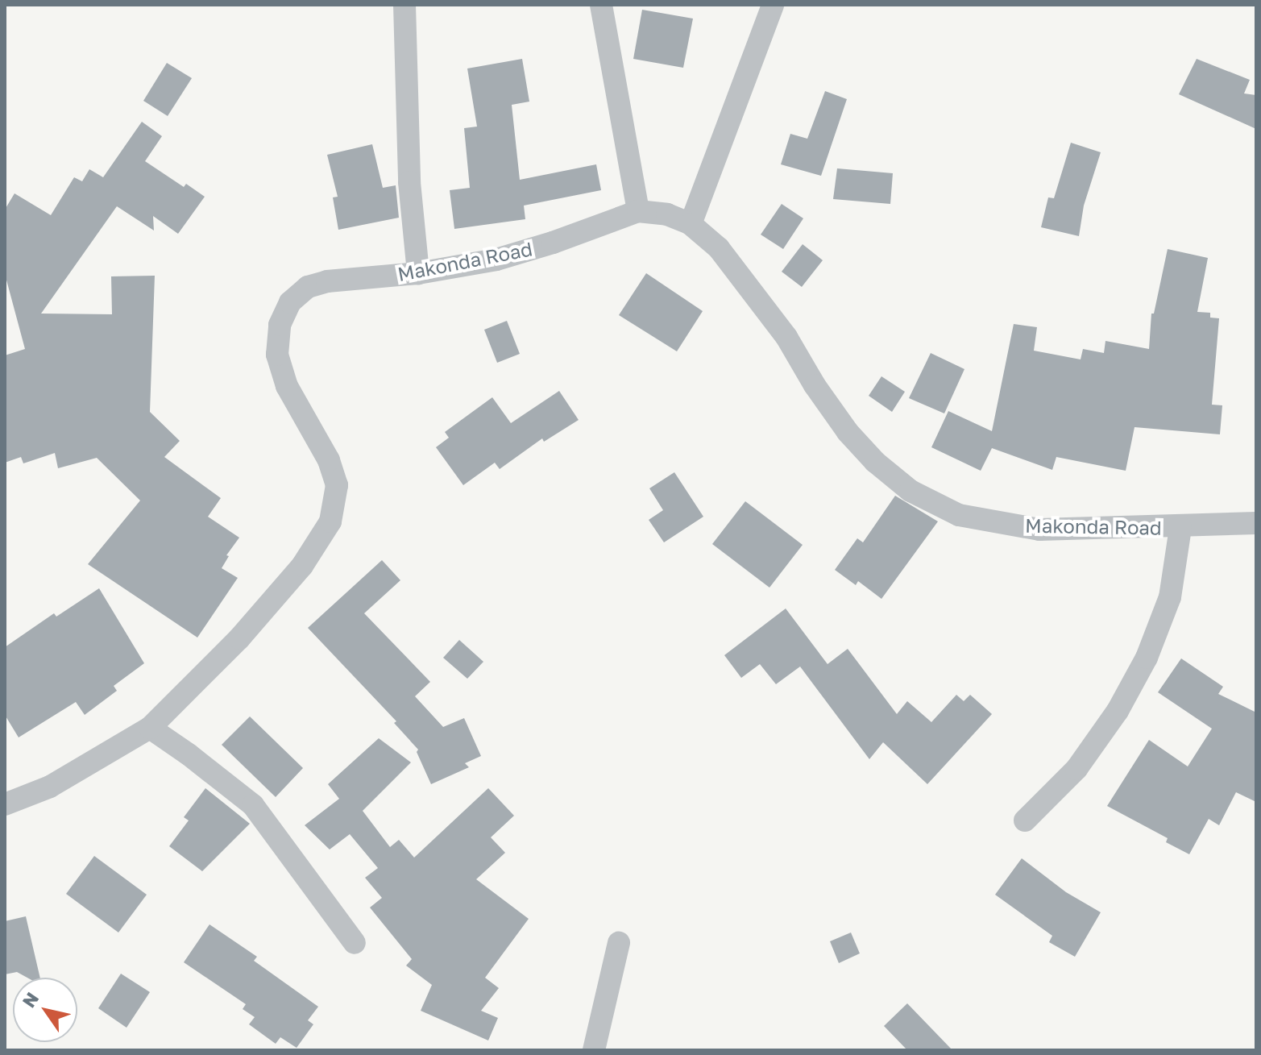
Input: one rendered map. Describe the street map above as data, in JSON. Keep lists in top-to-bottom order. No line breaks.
{"streets":{"street":["Makonda Road"]},"north":"top left"}
